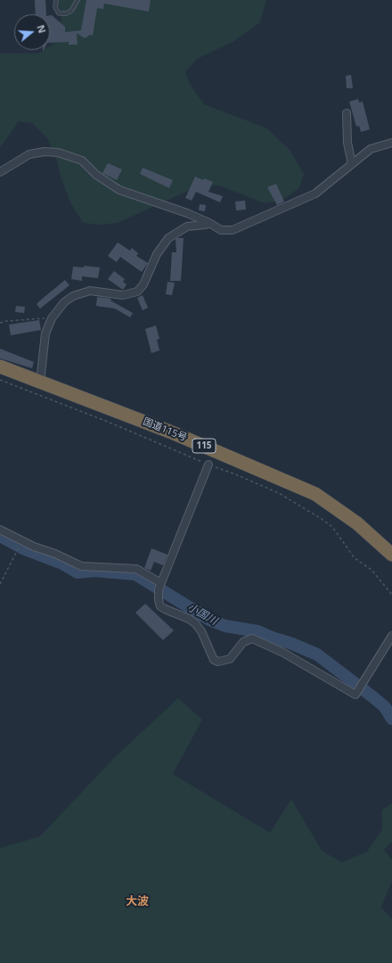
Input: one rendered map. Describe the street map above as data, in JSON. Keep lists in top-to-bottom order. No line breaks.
{"streets":{"highway":["国道115号","115"]},"districts":["大波"],"water":["小国川"],"north":"right"}
